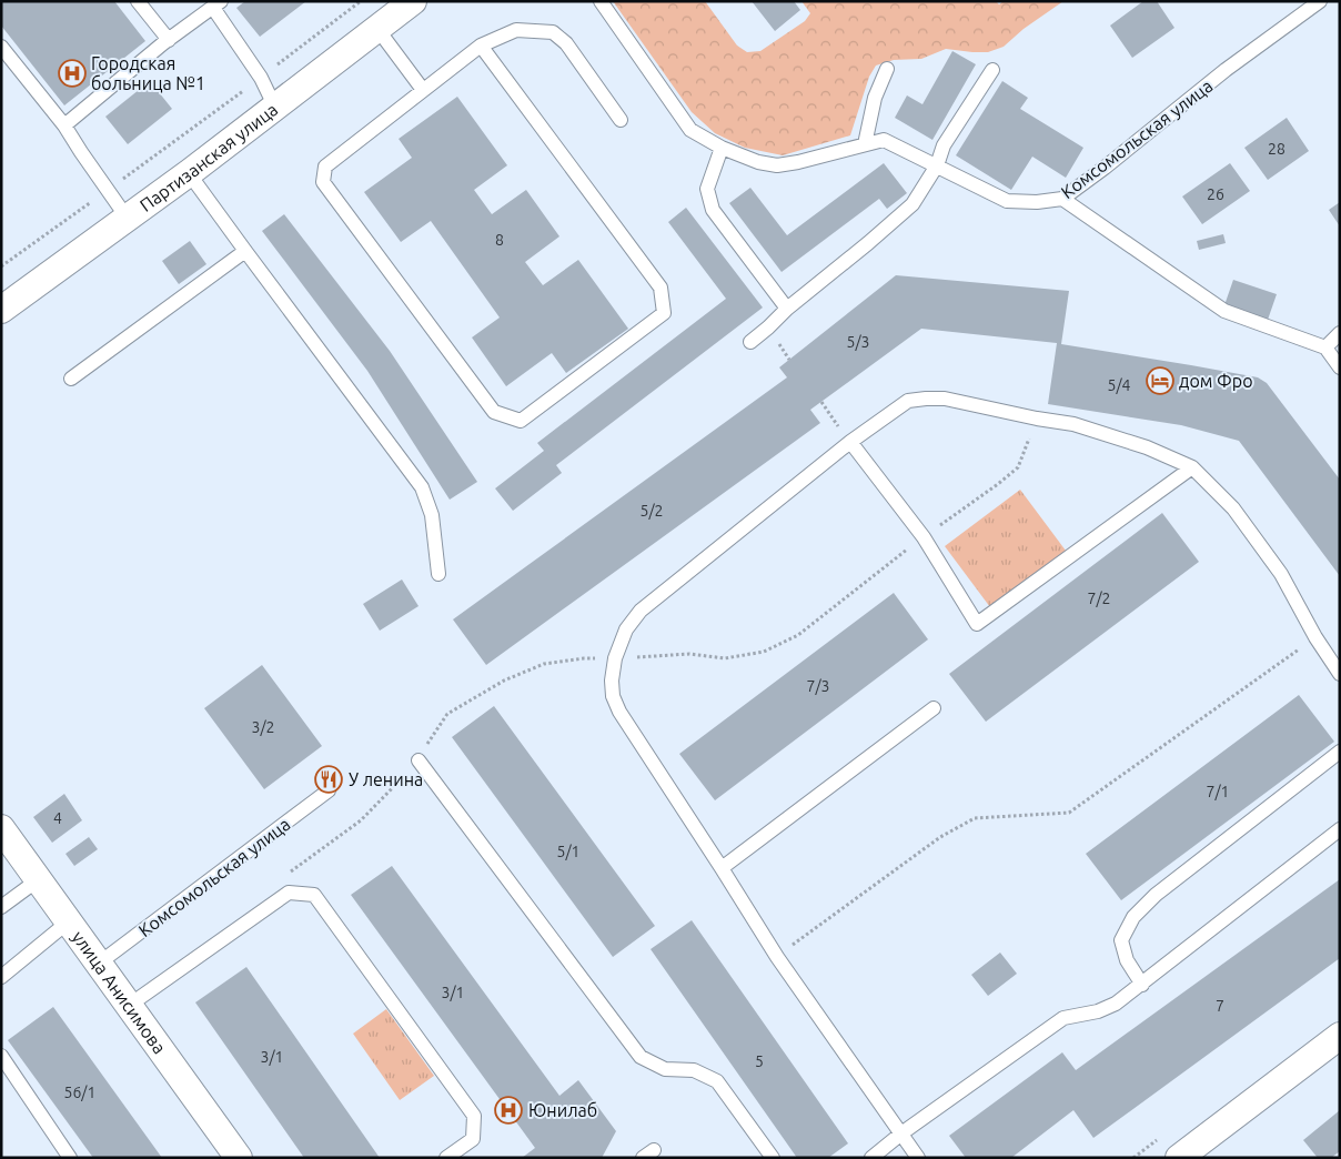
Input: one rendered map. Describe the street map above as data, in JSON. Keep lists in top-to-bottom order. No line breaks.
{"streets":{"street":["Партизанская улица","улица Анисимова"],"lane":["Комсомольская улица"]},"crossings":[["Комсомольская улица","улица Анисимова"]],"places":{"hospital":["Городская больница №1","Юнилаб"],"hotel":["дом Фро"],"restaurant":["У ленина"]},"house_numbers":["28","26","8","5/3","5/4","5/2","7/2","7/3","3/2","7/1","4","5/1","3/1","7","3/1","5","56/1"]}
